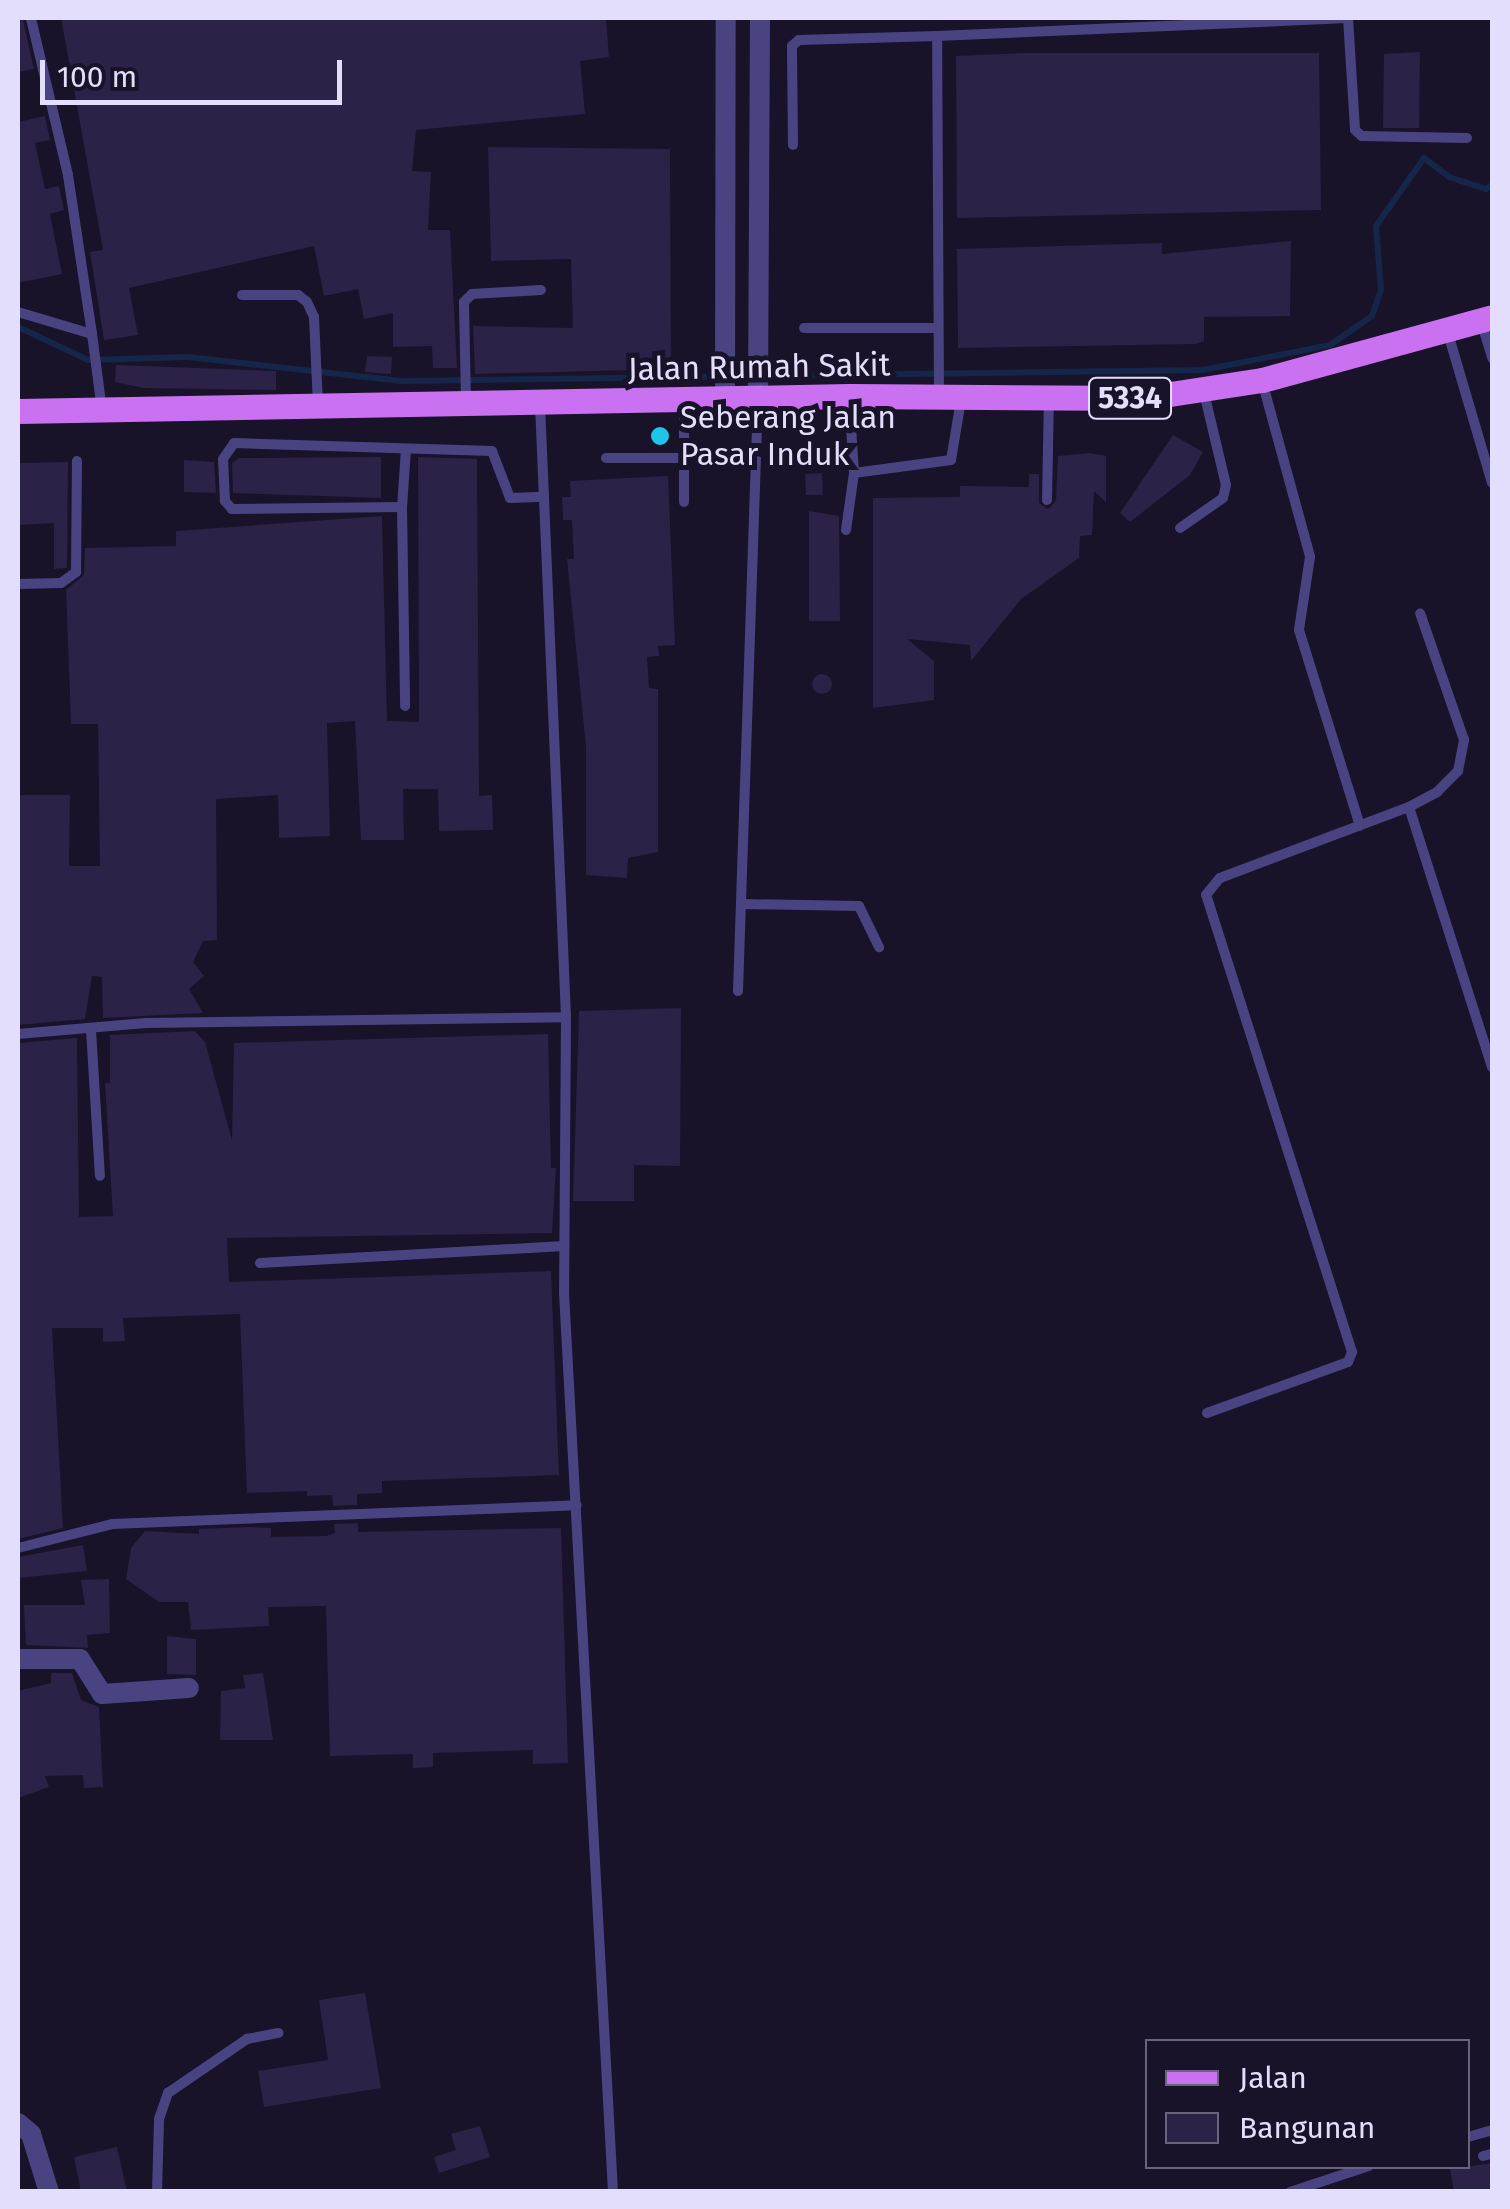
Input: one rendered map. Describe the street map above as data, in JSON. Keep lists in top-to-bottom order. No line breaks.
{"streets":{"main road":["Jalan Rumah Sakit","5334"]},"places":["Seberang Jalan Pasar Induk"],"legend":["Jalan","Bangunan"],"scale_bar":"100 m"}
